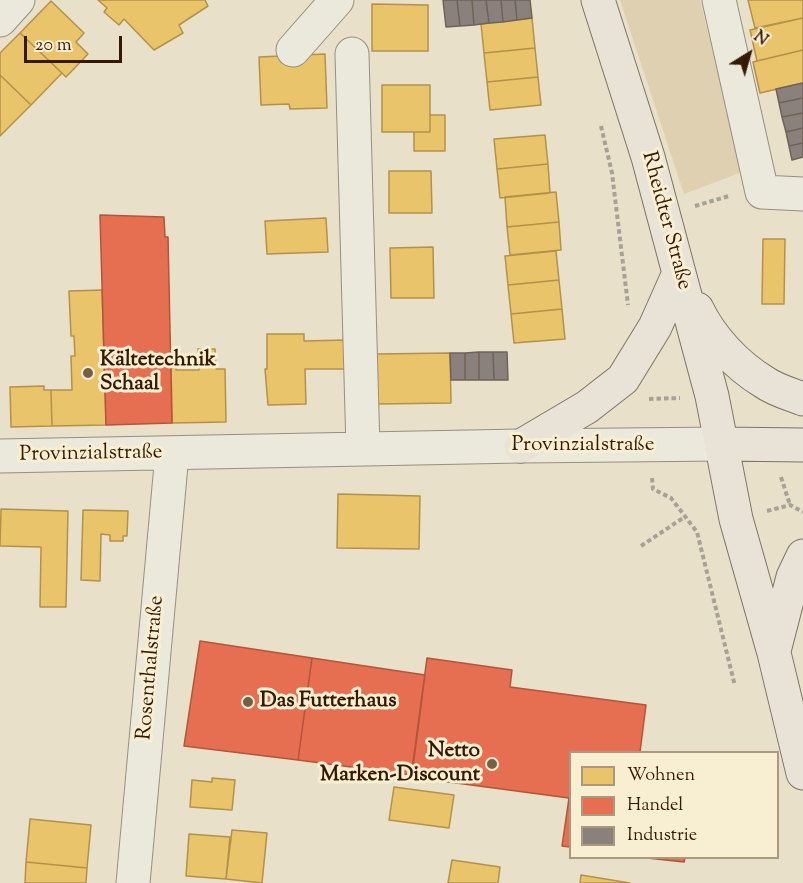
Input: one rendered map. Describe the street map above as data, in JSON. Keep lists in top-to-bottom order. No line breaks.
{"streets":{"main road":["Rheidter Straße","Provinzialstraße"],"street":["Rosenthalstraße"]},"crossings":[["Rheidter Straße","Provinzialstraße"],["Provinzialstraße","Rosenthalstraße"]],"places":["Kältetechnik Schaal","Das Futterhaus","Netto Marken-Discount"],"legend":["Wohnen","Handel","Industrie"],"scale_bar":"20 m","north":"top right"}
